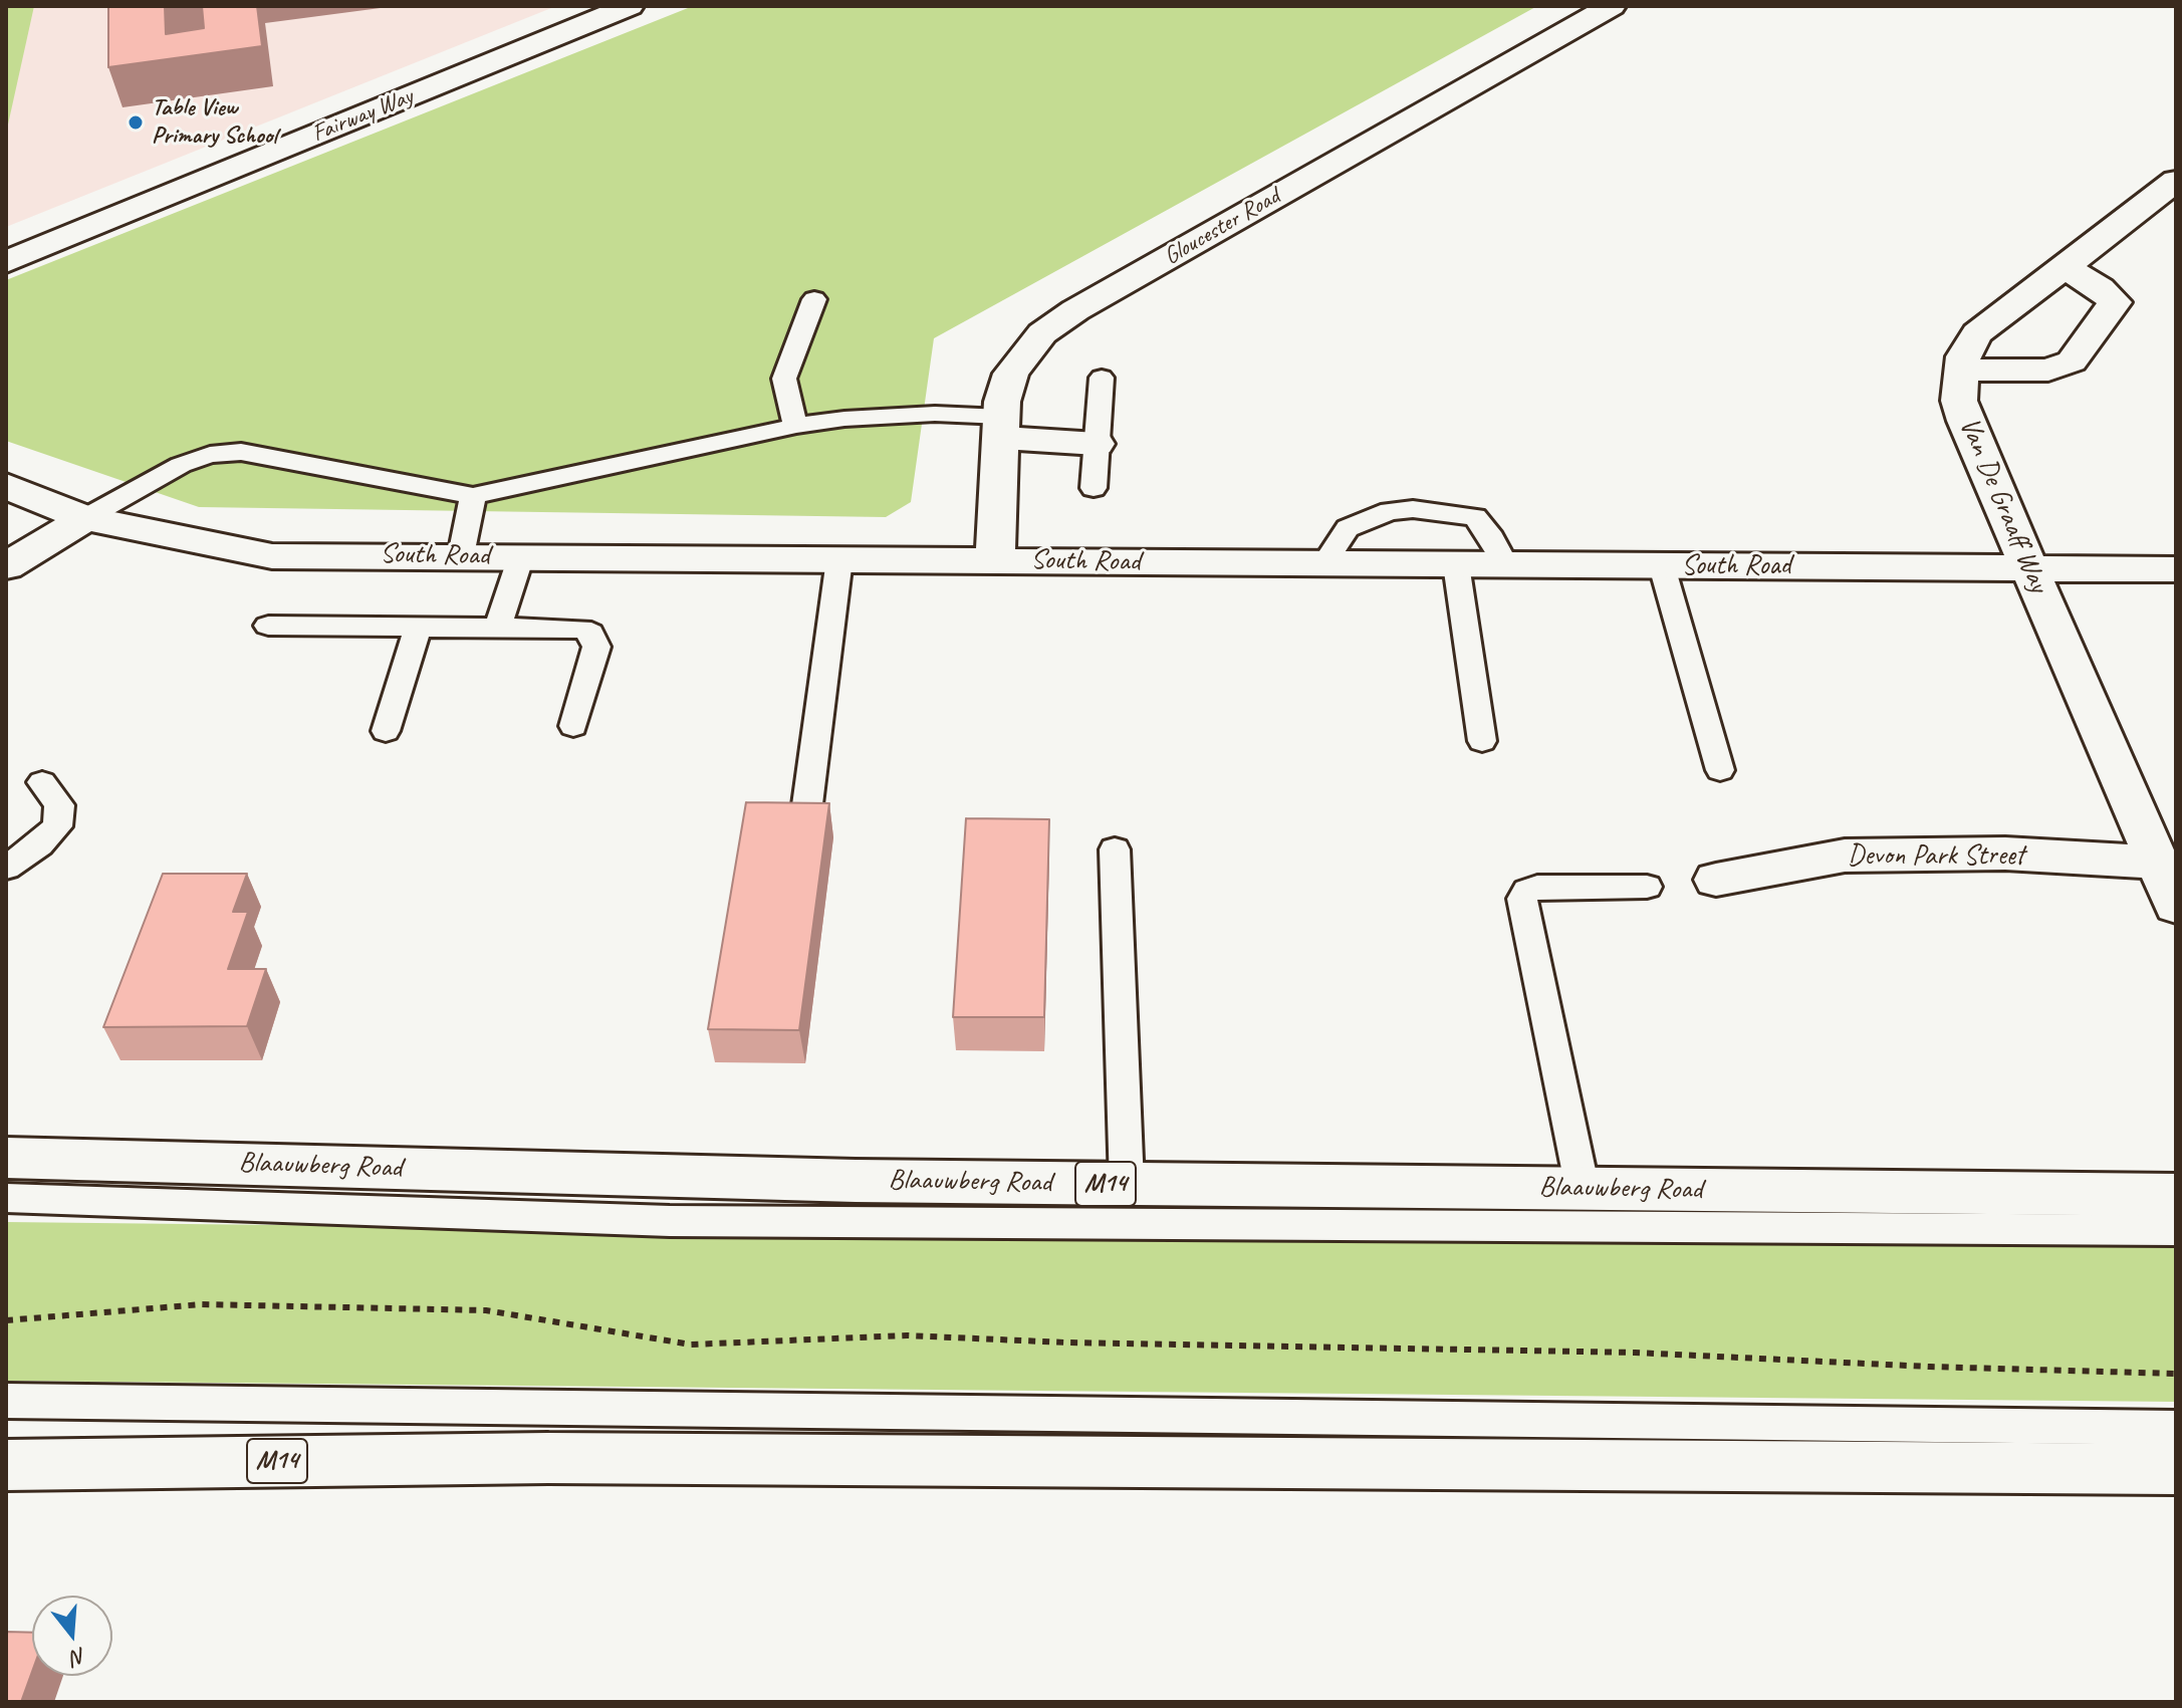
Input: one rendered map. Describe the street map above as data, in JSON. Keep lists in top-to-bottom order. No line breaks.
{"streets":{"street":["Fairway Way","Gloucester Road","Van De Graaff Way","South Road","Devon Park Street","Blaauwberg Road","M14"]},"crossings":[["Gloucester Road","South Road"],["Van De Graaff Way","South Road"],["Van De Graaff Way","Devon Park Street"]],"places":["Table View Primary School"],"north":"bottom"}
